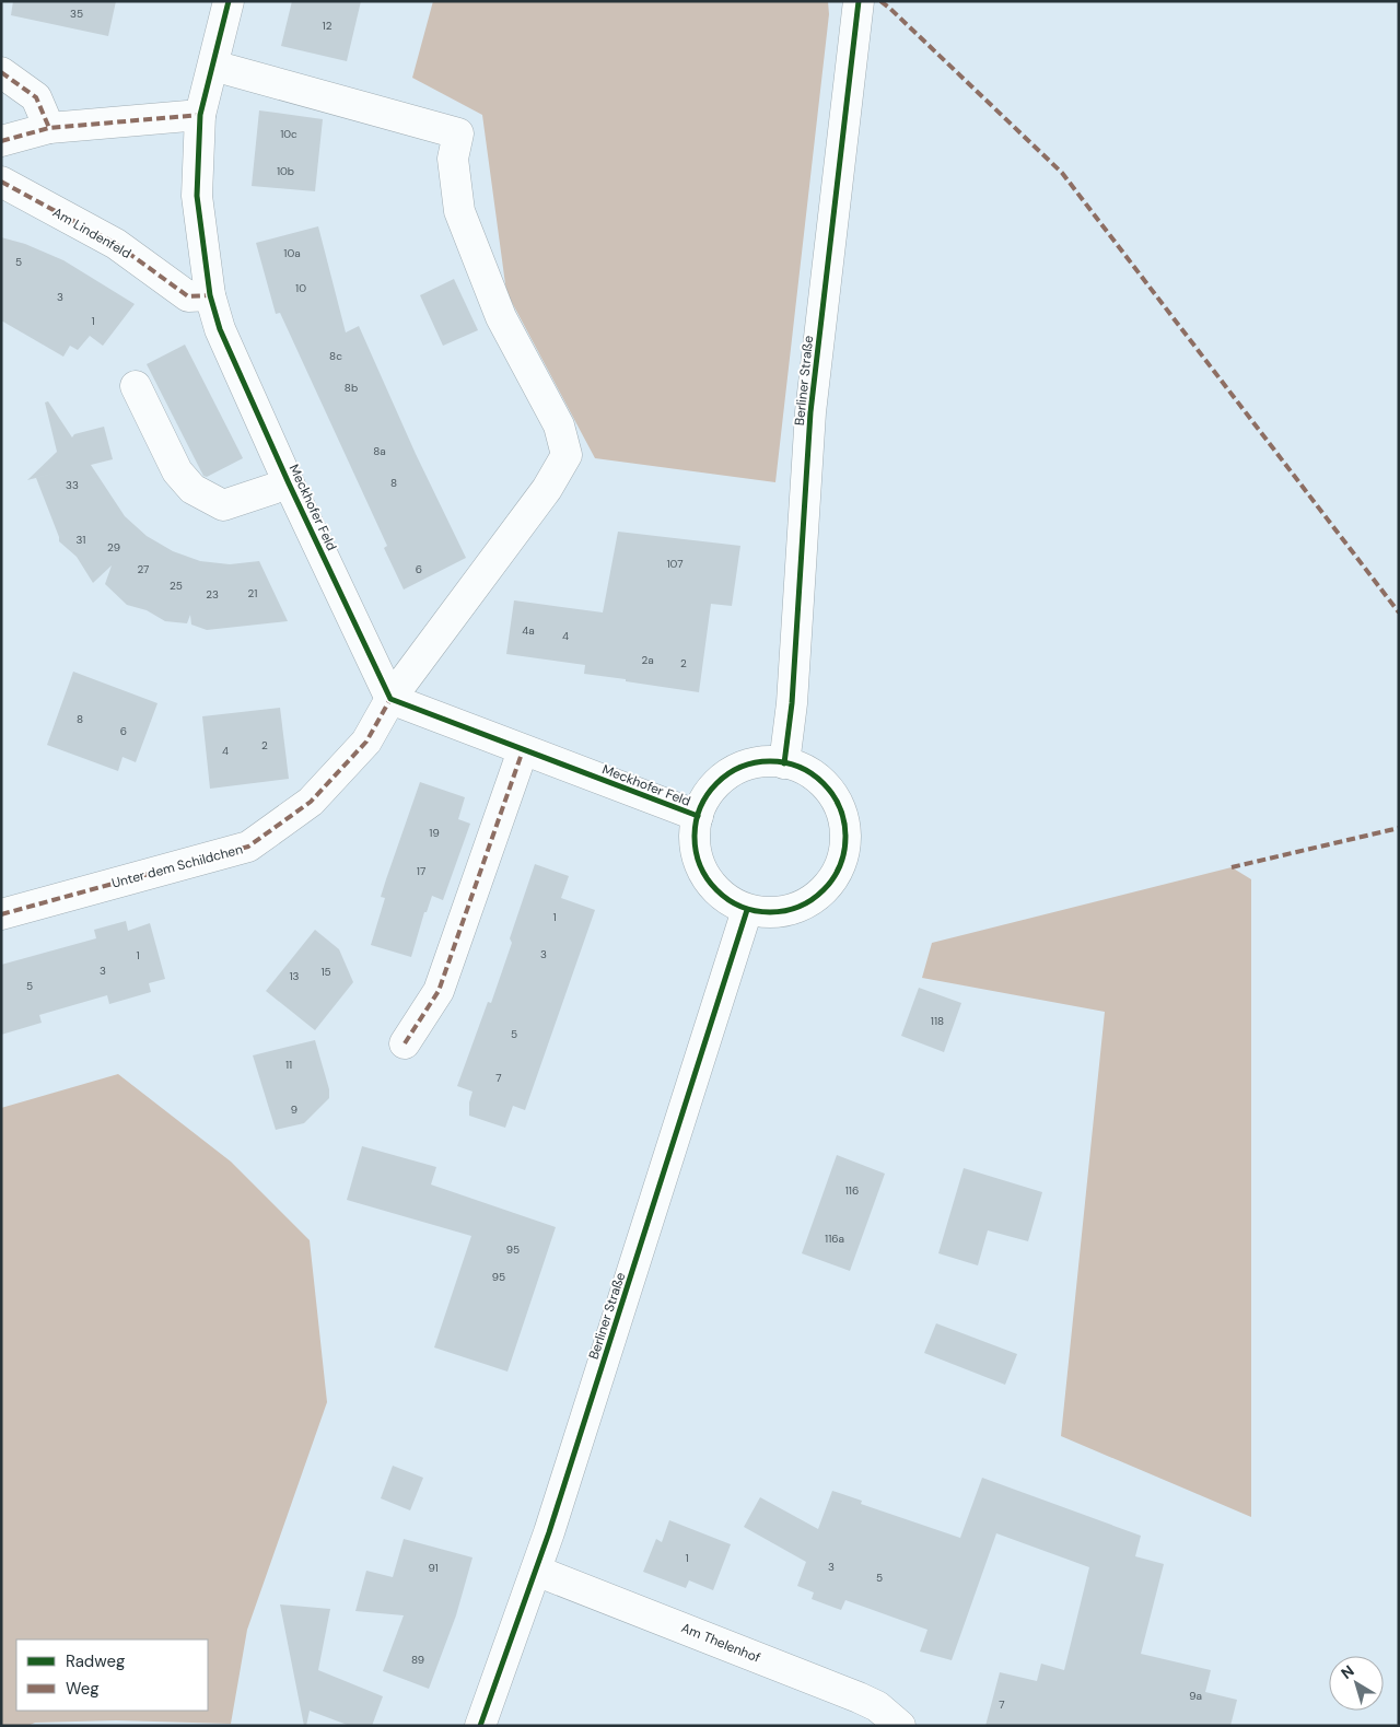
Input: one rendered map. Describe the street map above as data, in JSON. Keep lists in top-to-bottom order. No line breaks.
{"streets":{"street":["Am Lindenfeld","Berliner Straße","Meckhofer Feld","Unter dem Schildchen","Am Thelenhof"]},"crossings":[["Am Lindenfeld","Meckhofer Feld"],["Berliner Straße","Meckhofer Feld"],["Berliner Straße","Am Thelenhof"],["Meckhofer Feld","Unter dem Schildchen"]],"house_numbers":["35","12","10c","10b","10a","5","10","3","1","8c","8b","8a","8","33","31","29","107","27","6","25","21","23","4a","4","2a","2","8","6","2","4","19","17","1","3","1","3","15","13","5","118","5","11","7","9","116","116a","95","95","1","3","91","5","89","9a","7"],"legend":["Radweg","Weg"],"north":"top left"}
